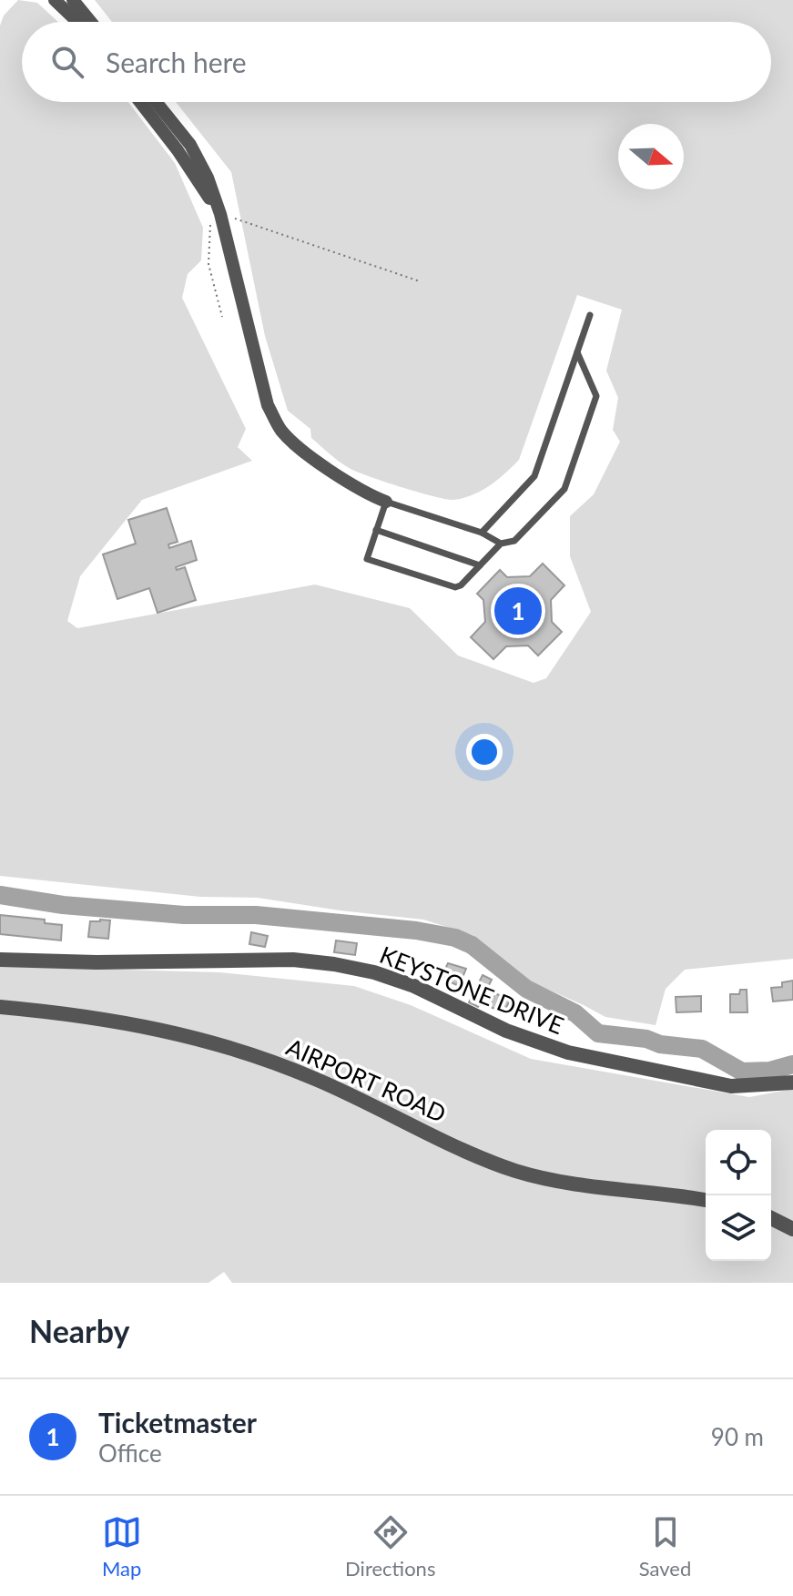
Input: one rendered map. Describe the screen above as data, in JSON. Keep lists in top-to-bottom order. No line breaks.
{"streets":{"street":["KEYSTONE DRIVE","AIRPORT ROAD"]},"north":"right","page":{"search":"Search here","pins":"1","heading":"Nearby","list":[{"mark":"1","name":"Ticketmaster","note":"Office","value":"90 m"}],"nav":["Map","Directions","Saved"]}}
